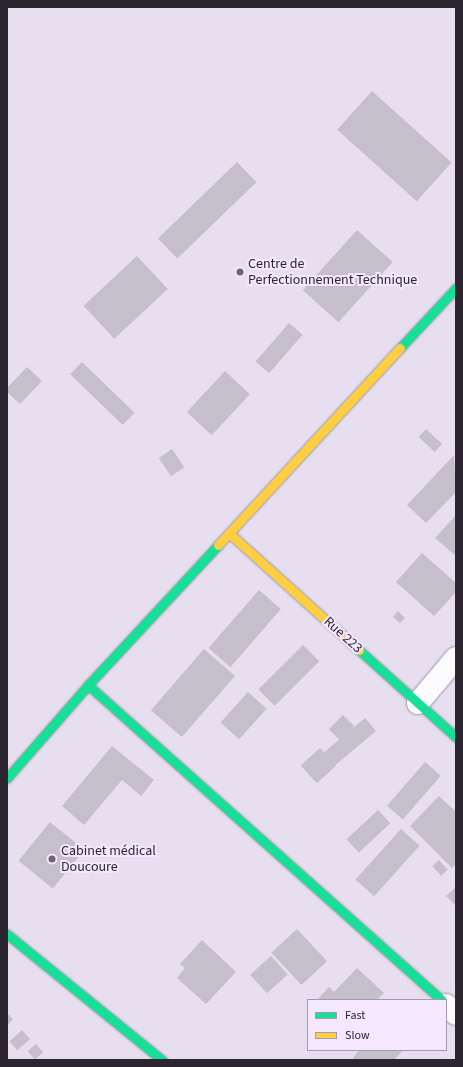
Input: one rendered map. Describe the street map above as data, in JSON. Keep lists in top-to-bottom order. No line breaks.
{"streets":{"street":["Rue 223"]},"places":["Centre de Perfectionnement Technique","Cabinet médical Doucoure"],"legend":["Fast","Slow"]}
